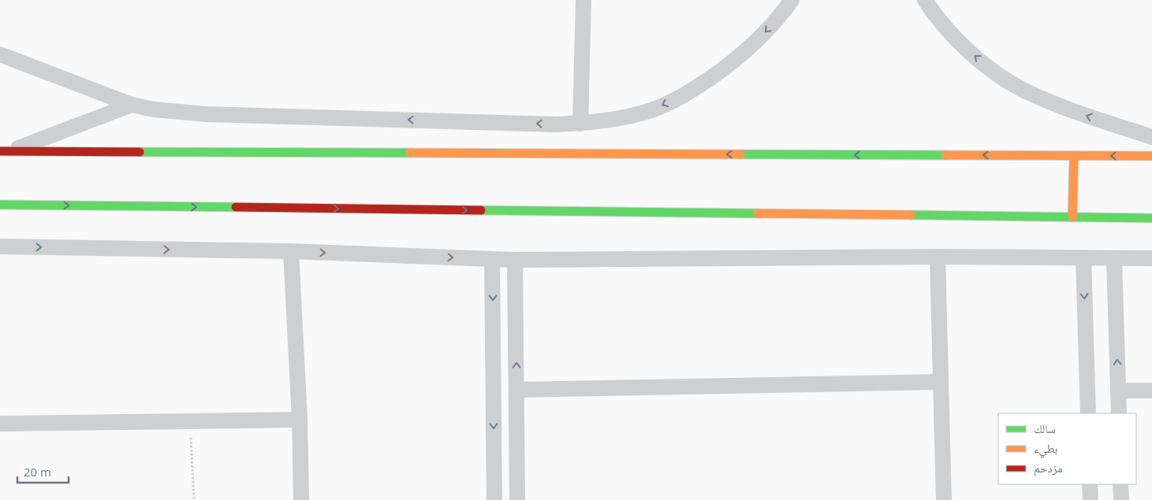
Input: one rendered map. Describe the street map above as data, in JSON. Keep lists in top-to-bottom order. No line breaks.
{"legend":["سالك","بطيء","مزدحم"],"scale_bar":"20 m"}
